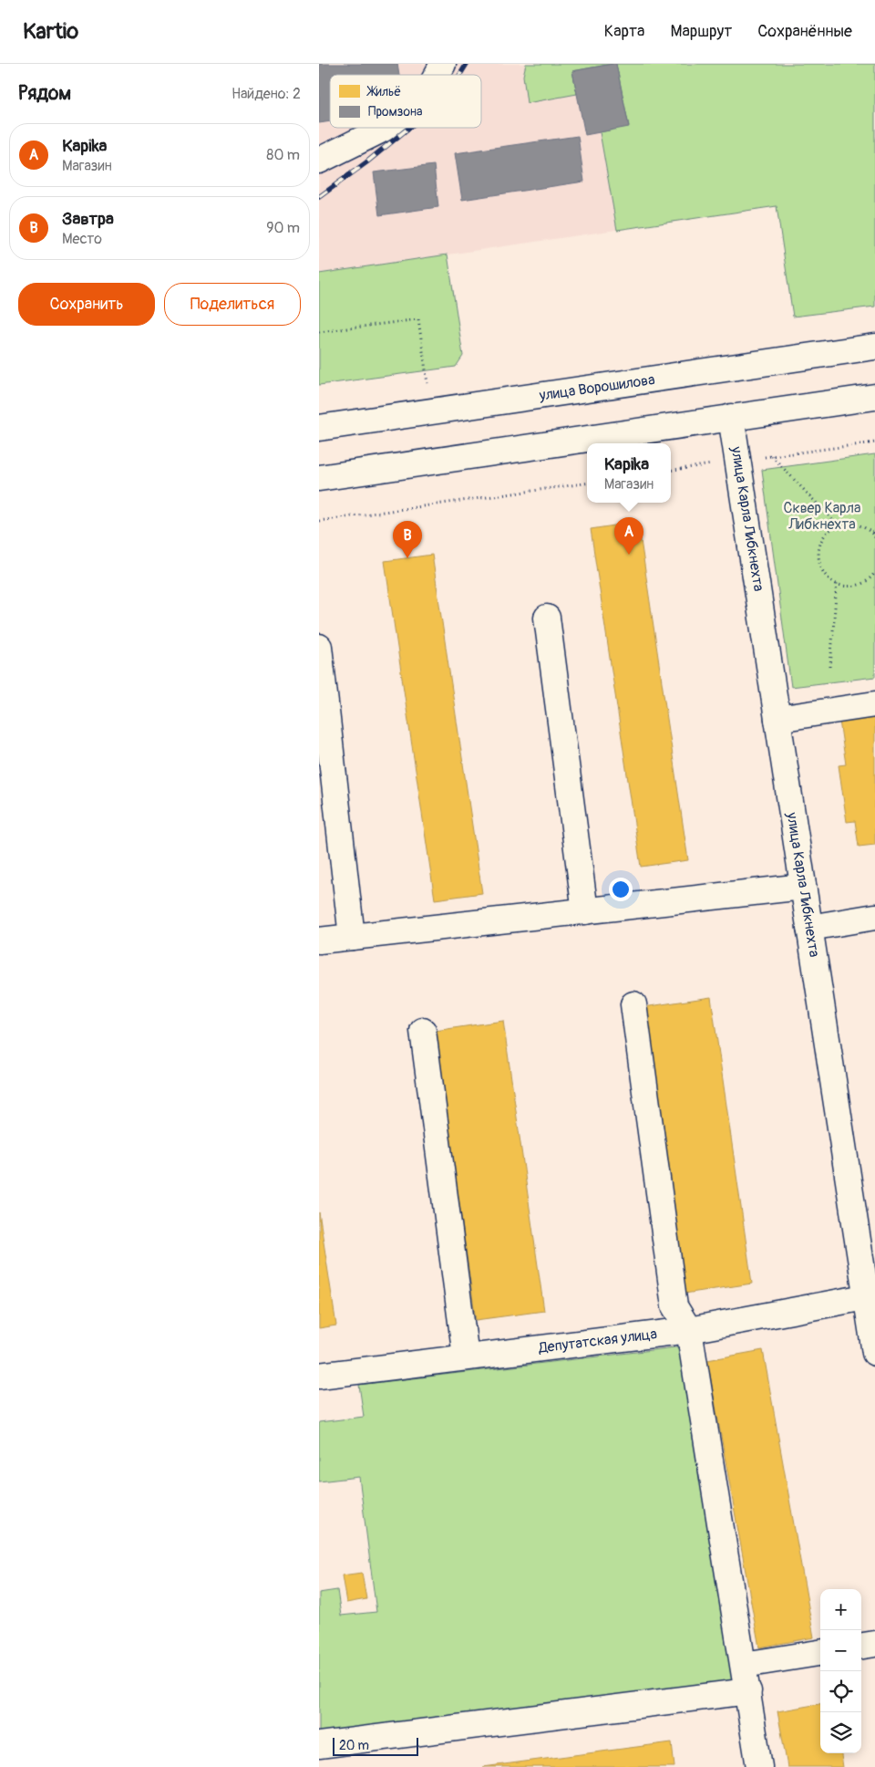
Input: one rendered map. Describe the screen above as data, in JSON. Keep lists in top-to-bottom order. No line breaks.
{"streets":{"street":["улица Ворошилова","улица Карла Либкнехта","Депутатская улица"]},"crossings":[["улица Карла Либкнехта","Депутатская улица"]],"parks":["Сквер Карла Либкнехта"],"legend":["Жильё","Промзона"],"scale_bar":"20 m","page":{"header":"Kartio","nav":["Карта","Маршрут","Сохранённые"],"heading":["Рядом","Найдено: 2"],"list":[{"mark":"A","name":"Kapika","note":"Магазин","value":"80 m"},{"mark":"B","name":"Завтра","note":"Место","value":"90 m"}],"buttons":["Сохранить","Поделиться"],"popup":["Kapika","Магазин"],"pins":["A","B"],"map_buttons":["+","−"],"scale":"20 m"}}
